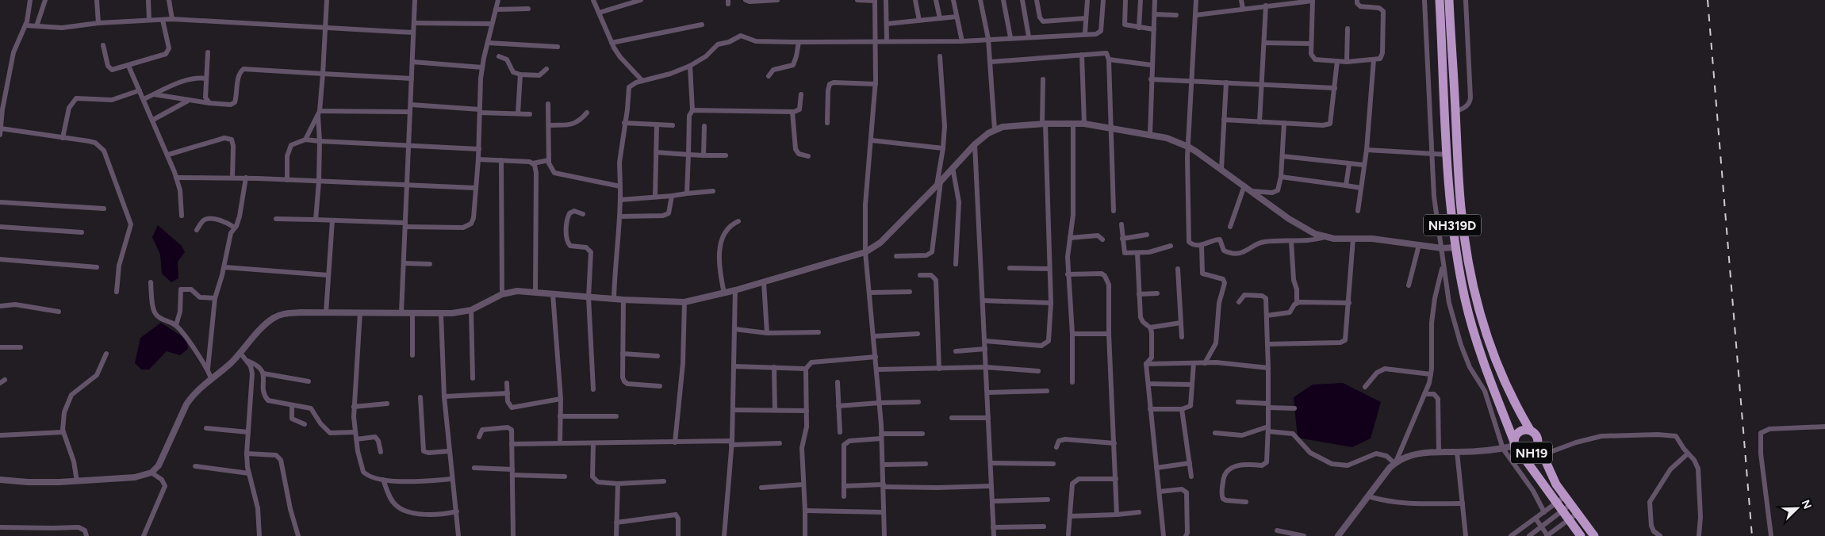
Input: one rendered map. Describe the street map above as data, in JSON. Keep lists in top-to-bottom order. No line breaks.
{"streets":{"highway":["NH319D","NH19"]},"crossings":[["NH319D","NH19"]],"north":"top right"}
